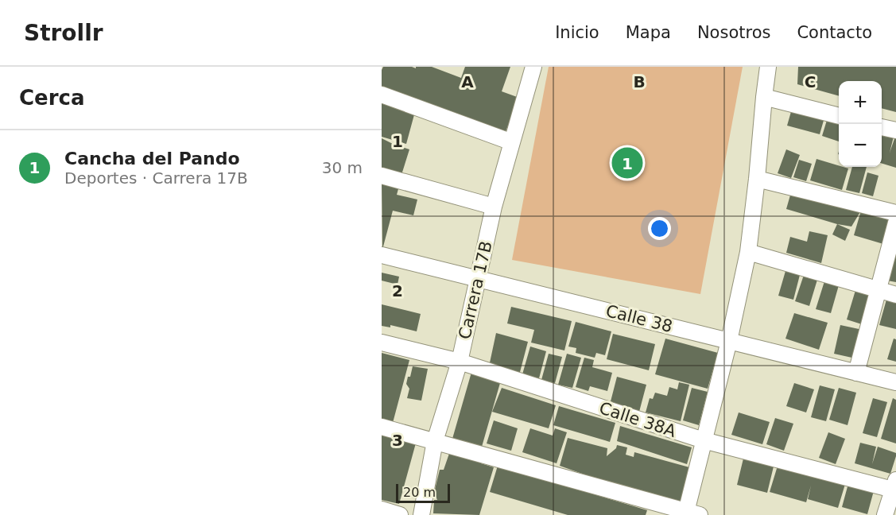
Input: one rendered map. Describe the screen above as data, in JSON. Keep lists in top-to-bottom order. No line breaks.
{"streets":{"street":["Carrera 17B","Calle 38","Calle 38A"]},"crossings":[["Carrera 17B","Calle 38"],["Carrera 17B","Calle 38A"]],"scale_bar":"20 m","page":{"header":"Strollr","nav":["Inicio","Mapa","Nosotros","Contacto"],"heading":"Cerca","map_buttons":["+","−"],"list":[{"mark":"1","name":"Cancha del Pando","note":"Deportes · Carrera 17B","value":"30 m"}],"pins":"1","scale":"20 m"},"grid":{"columns":["A","B","C"],"rows":["1","2","3"]}}
